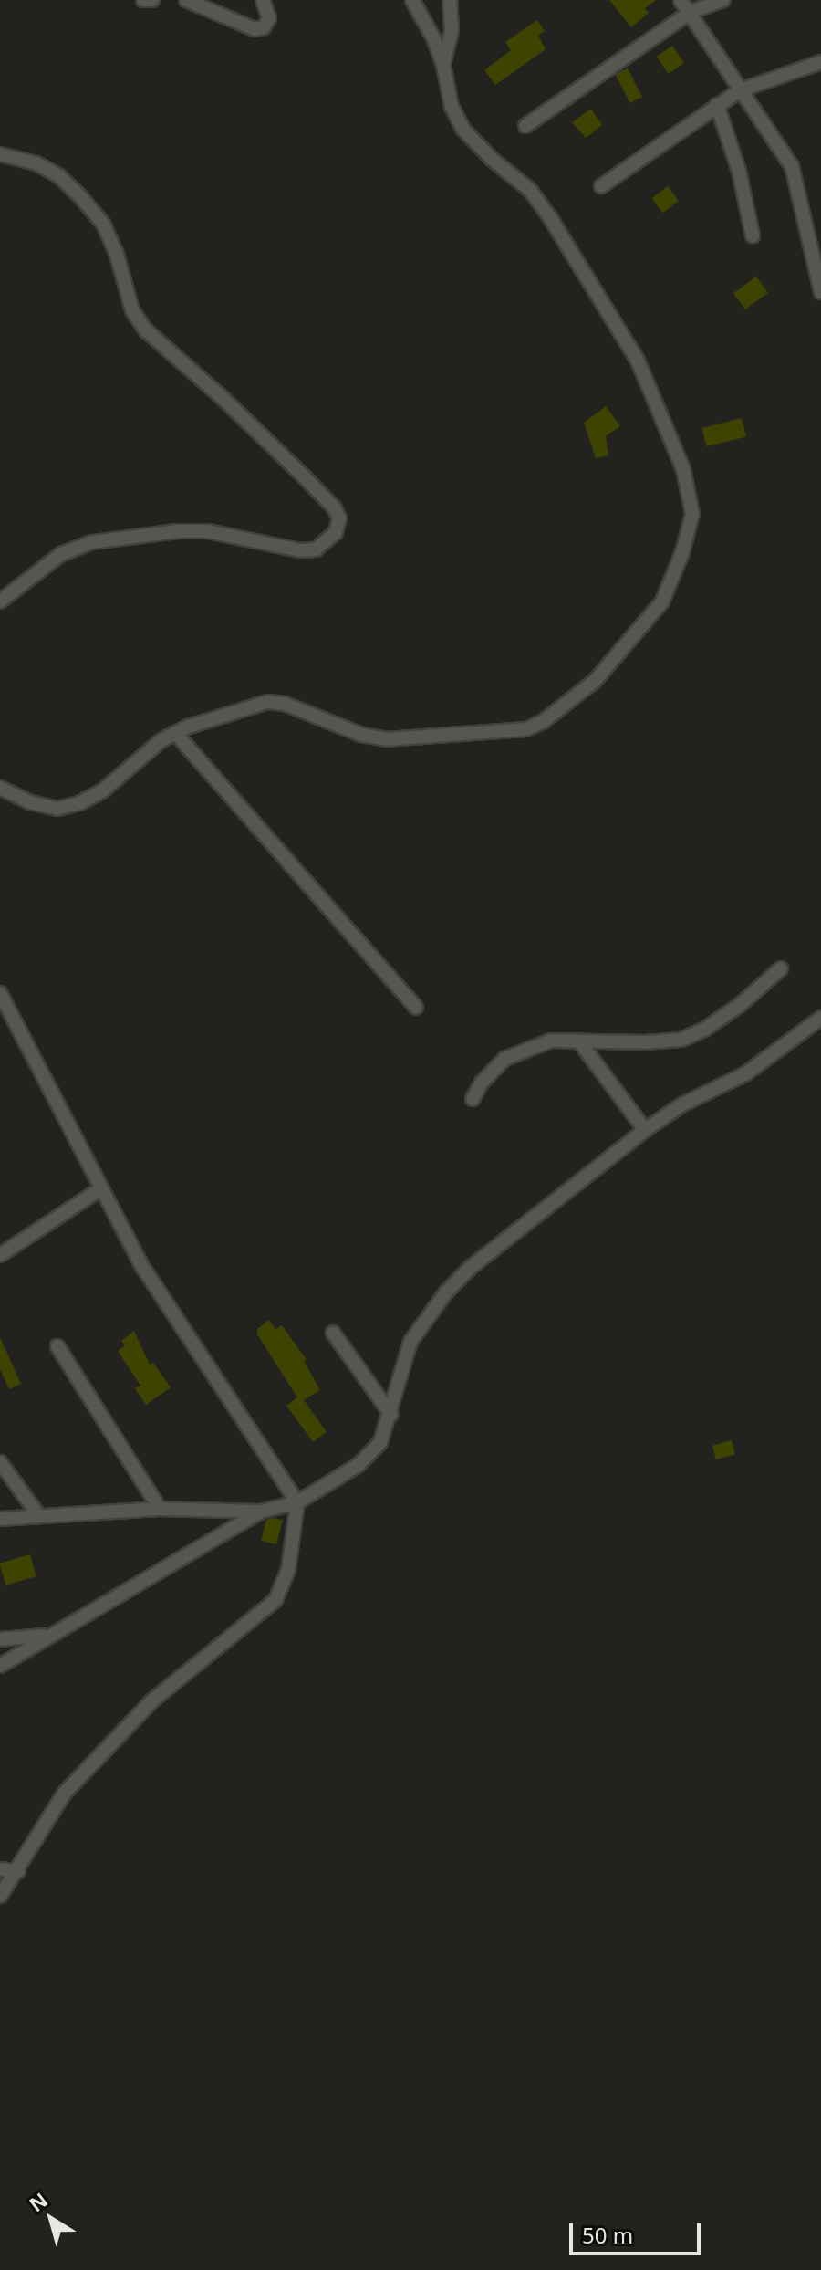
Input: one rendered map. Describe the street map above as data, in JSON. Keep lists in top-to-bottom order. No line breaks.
{"scale_bar":"50 m","north":"top left"}
